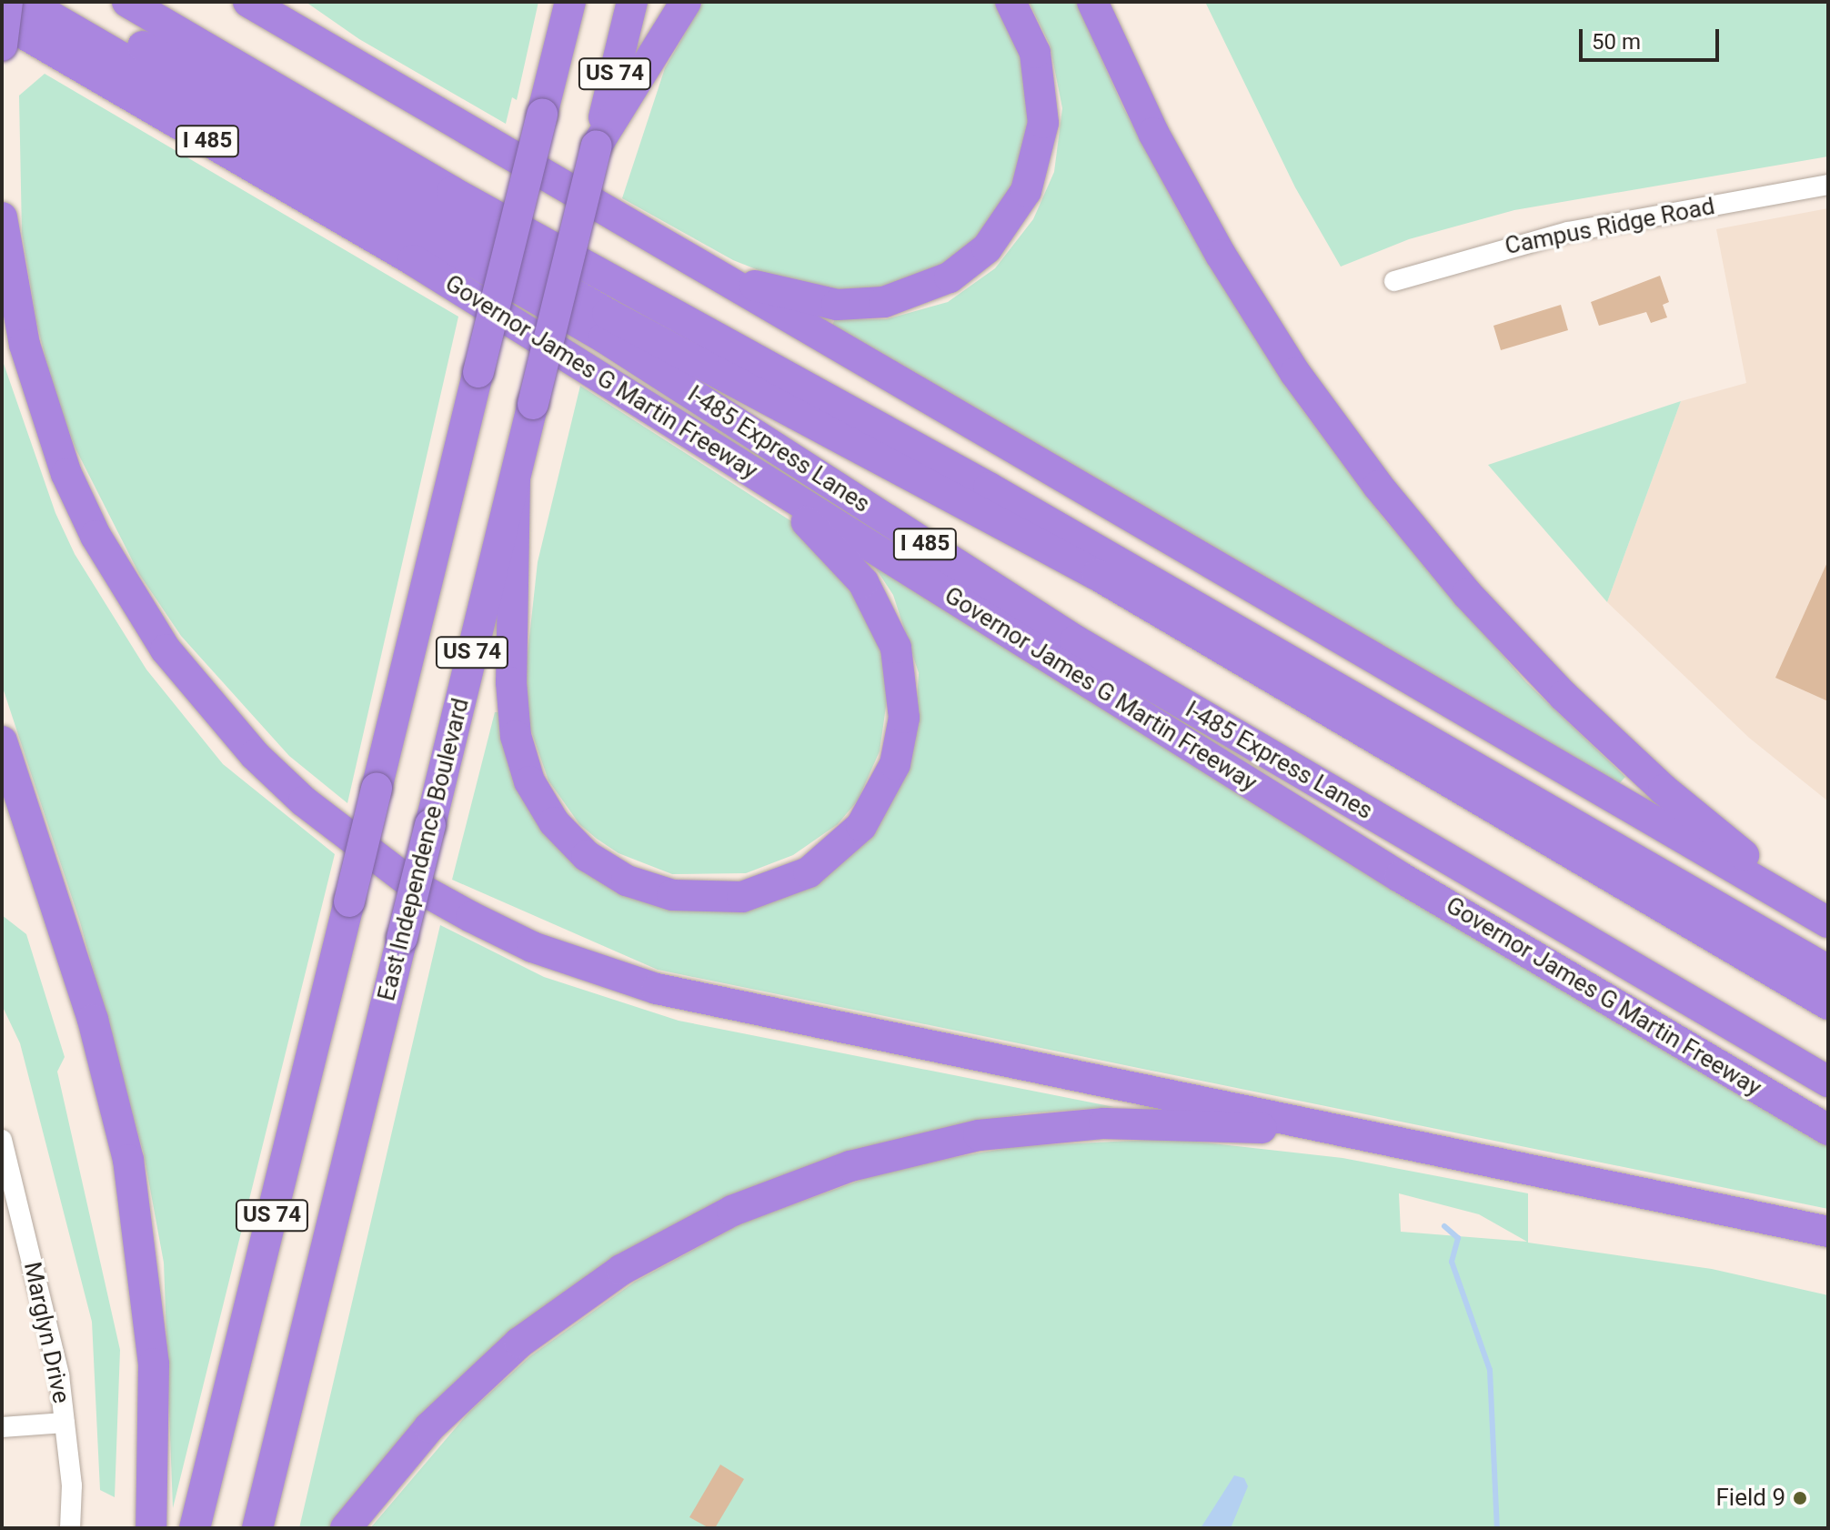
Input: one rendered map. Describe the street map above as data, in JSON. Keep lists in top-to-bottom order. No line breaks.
{"streets":{"highway":["US 74","I 485","Governor James G Martin Freeway","I-485 Express Lanes","East Independence Boulevard"],"street":["Campus Ridge Road","Marglyn Drive"]},"places":["Field 9"],"scale_bar":"50 m"}
